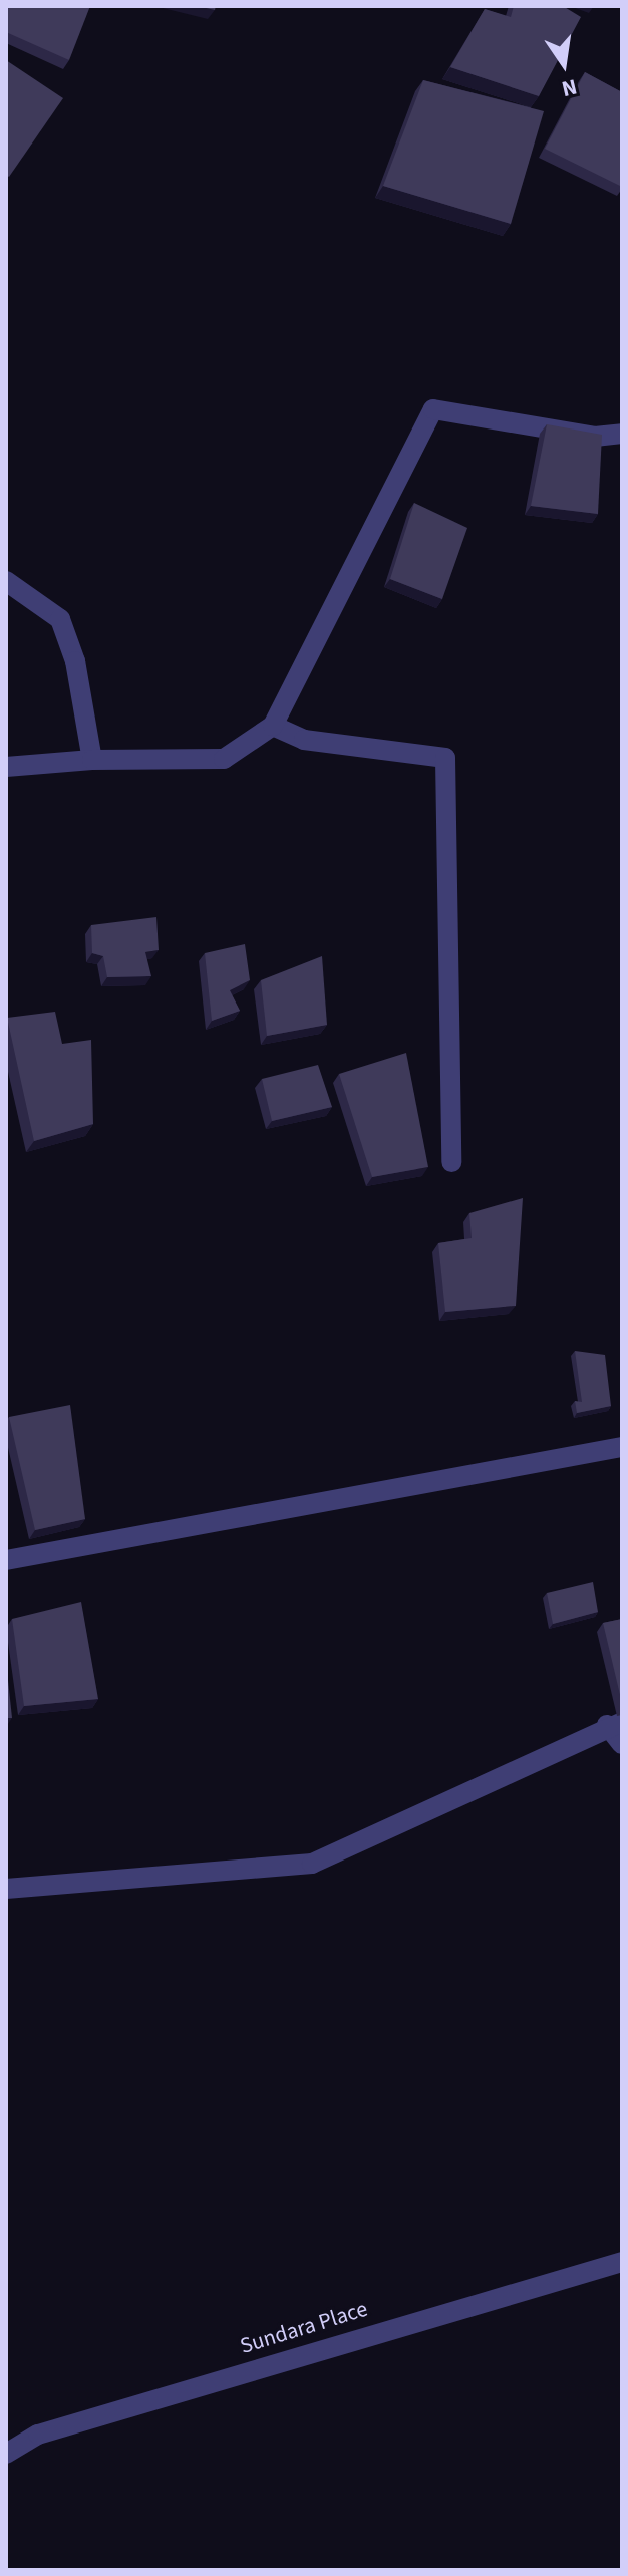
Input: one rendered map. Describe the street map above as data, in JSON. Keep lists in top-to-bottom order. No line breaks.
{"streets":{"street":["Sundara Place"]},"north":"bottom"}
